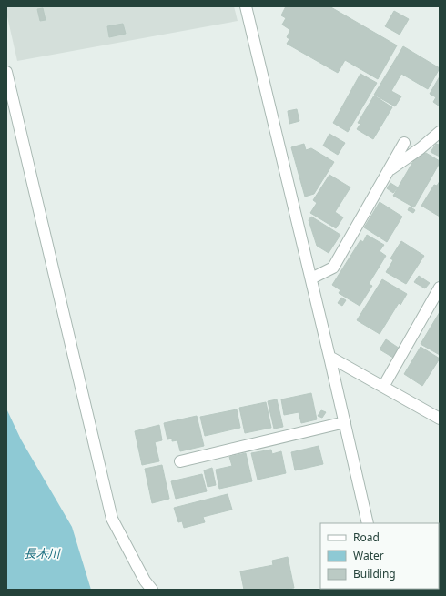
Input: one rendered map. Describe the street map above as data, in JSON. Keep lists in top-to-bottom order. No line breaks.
{"water":["長木川"],"legend":["Road","Water","Building"]}
